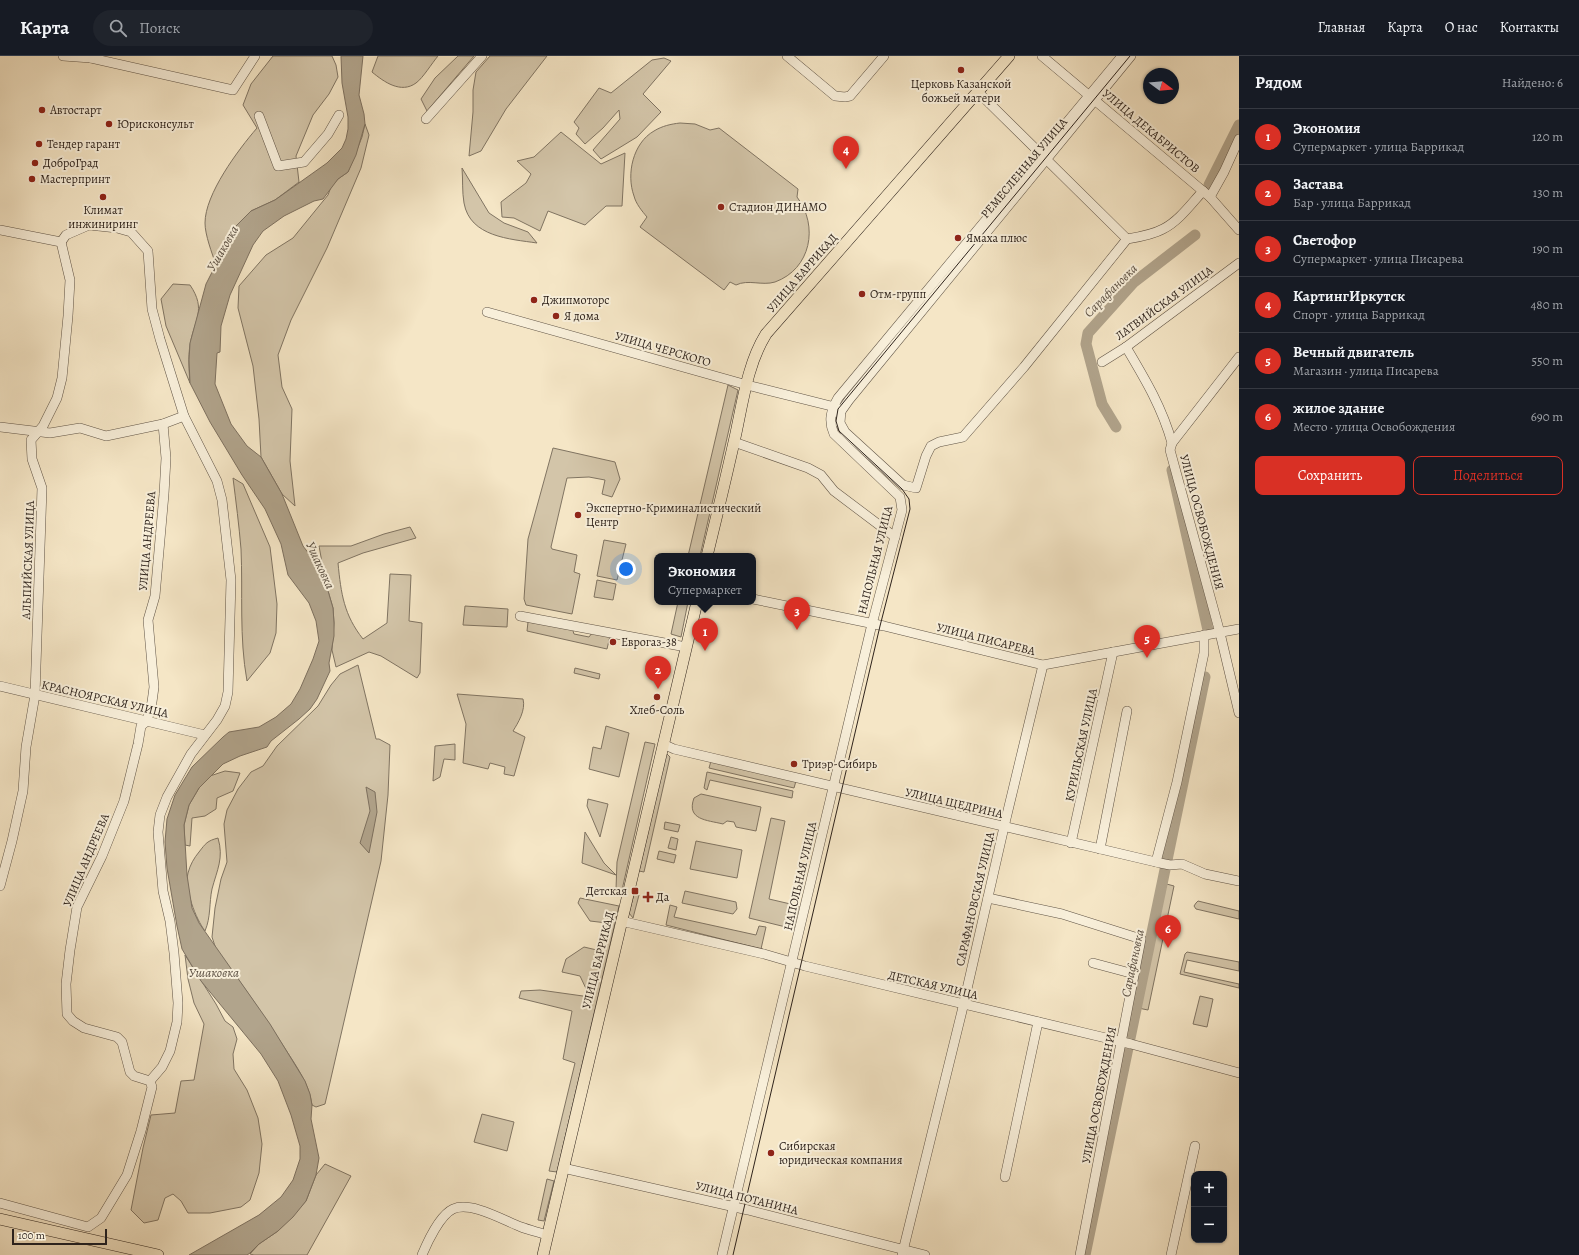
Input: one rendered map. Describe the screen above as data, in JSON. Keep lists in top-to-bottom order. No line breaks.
{"streets":{"main road":["УЛИЦА БАРРИКАД"],"street":["УЛИЦА ДЕКАБРИСТОВ","РЕМЕСЛЕННАЯ УЛИЦА","ЛАТВИЙСКАЯ УЛИЦА","УЛИЦА ЧЕРСКОГО","УЛИЦА ОСВОБОЖДЕНИЯ","УЛИЦА АНДРЕЕВА","АЛЬПИЙСКАЯ УЛИЦА","НАПОЛЬНАЯ УЛИЦА","УЛИЦА ПИСАРЕВА","КРАСНОЯРСКАЯ УЛИЦА","КУРИЛЬСКАЯ УЛИЦА","УЛИЦА ЩЕДРИНА","САРАФАНОВСКАЯ УЛИЦА","ДЕТСКАЯ УЛИЦА","УЛИЦА ПОТАНИНА"]},"crossings":[["УЛИЦА ДЕКАБРИСТОВ","РЕМЕСЛЕННАЯ УЛИЦА"],["РЕМЕСЛЕННАЯ УЛИЦА","УЛИЦА ЧЕРСКОГО"],["РЕМЕСЛЕННАЯ УЛИЦА","НАПОЛЬНАЯ УЛИЦА"],["УЛИЦА БАРРИКАД","УЛИЦА ЧЕРСКОГО"],["УЛИЦА БАРРИКАД","УЛИЦА ЩЕДРИНА"],["УЛИЦА БАРРИКАД","ДЕТСКАЯ УЛИЦА"],["УЛИЦА БАРРИКАД","УЛИЦА ПОТАНИНА"],["УЛИЦА ОСВОБОЖДЕНИЯ","УЛИЦА ПИСАРЕВА"],["УЛИЦА ОСВОБОЖДЕНИЯ","САРАФАНОВСКАЯ УЛИЦА"],["УЛИЦА ОСВОБОЖДЕНИЯ","ДЕТСКАЯ УЛИЦА"],["УЛИЦА АНДРЕЕВА","КРАСНОЯРСКАЯ УЛИЦА"],["АЛЬПИЙСКАЯ УЛИЦА","КРАСНОЯРСКАЯ УЛИЦА"],["НАПОЛЬНАЯ УЛИЦА","УЛИЦА ПИСАРЕВА"],["НАПОЛЬНАЯ УЛИЦА","УЛИЦА ЩЕДРИНА"],["НАПОЛЬНАЯ УЛИЦА","ДЕТСКАЯ УЛИЦА"],["НАПОЛЬНАЯ УЛИЦА","УЛИЦА ПОТАНИНА"],["УЛИЦА ПИСАРЕВА","КУРИЛЬСКАЯ УЛИЦА"],["УЛИЦА ПИСАРЕВА","САРАФАНОВСКАЯ УЛИЦА"],["КУРИЛЬСКАЯ УЛИЦА","УЛИЦА ЩЕДРИНА"],["УЛИЦА ЩЕДРИНА","САРАФАНОВСКАЯ УЛИЦА"],["САРАФАНОВСКАЯ УЛИЦА","ДЕТСКАЯ УЛИЦА"],["САРАФАНОВСКАЯ УЛИЦА","УЛИЦА ПОТАНИНА"]],"water":["Ушаковка","Сарафановка"],"places":{"other":["Церковь Казанской божьей матери","Автостарт","Юрисконсульт","Тендер гарант","ДоброГрад","Мастерпринт","Климат инжиниринг","Стадион ДИНАМО","Ямаха плюс","Отм-групп","Джипмоторс","Я дома","Экспертно-Криминалистический Центр","Еврогаз-38","Хлеб-Соль","Триэр-Сибирь","Сибирская юридическая компания"],"transit":["Детская"],"health":["Да"]},"scale_bar":"100 m","north":"right","page":{"header":"Карта","search":"Поиск","nav":["Главная","Карта","О нас","Контакты"],"heading":["Рядом","Найдено: 6"],"list":[{"mark":"1","name":"Экономия","note":"Супермаркет · улица Баррикад","value":"120 m"},{"mark":"2","name":"Застава","note":"Бар · улица Баррикад","value":"130 m"},{"mark":"3","name":"Светофор","note":"Супермаркет · улица Писарева","value":"190 m"},{"mark":"4","name":"КартингИркутск","note":"Спорт · улица Баррикад","value":"480 m"},{"mark":"5","name":"Вечный двигатель","note":"Магазин · улица Писарева","value":"550 m"},{"mark":"6","name":"жилое здание","note":"Место · улица Освобождения","value":"690 m"}],"pins":["4","3","1","5","2","6"],"buttons":["Сохранить","Поделиться"],"popup":["Экономия","Супермаркет"],"map_buttons":["+","−"],"scale":"100 m"}}
